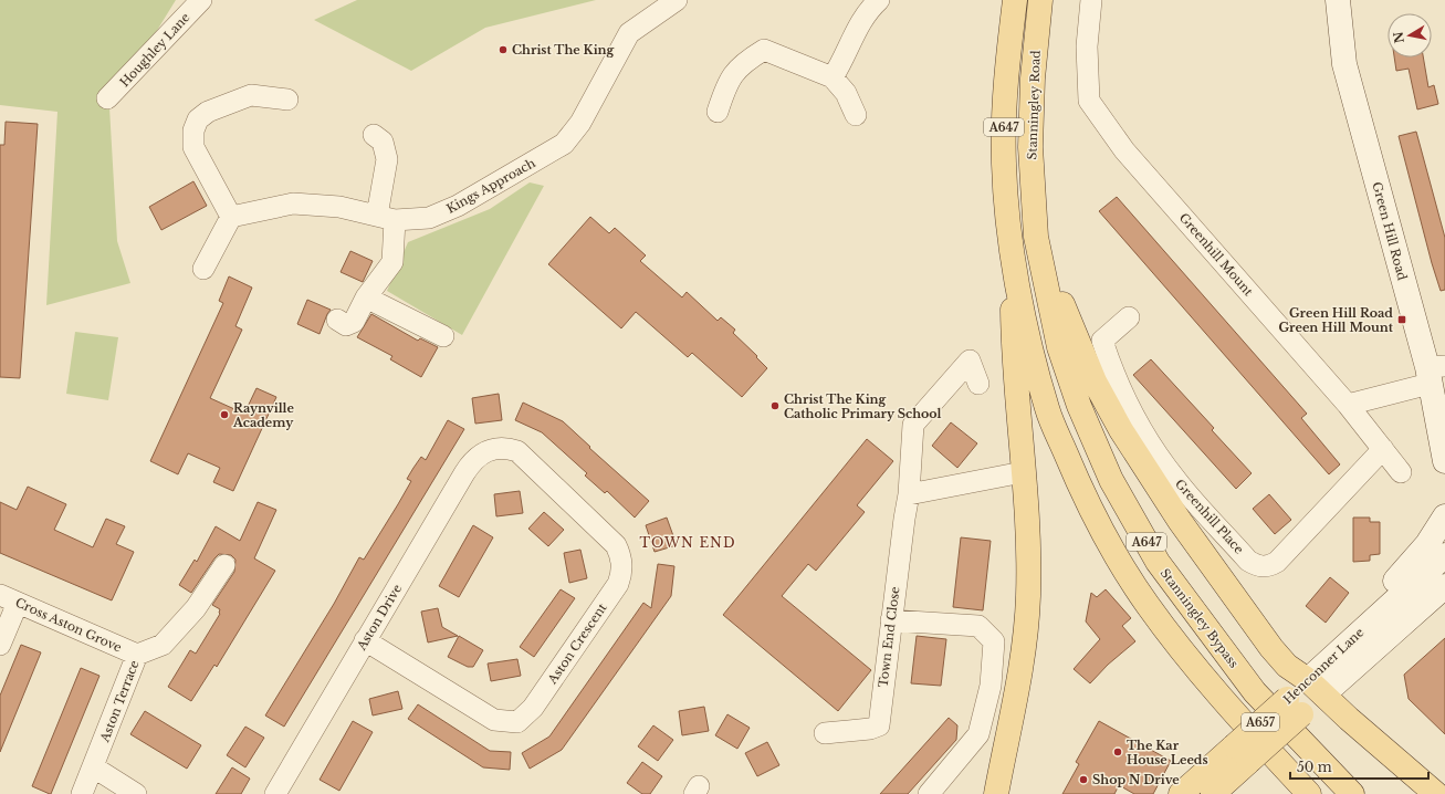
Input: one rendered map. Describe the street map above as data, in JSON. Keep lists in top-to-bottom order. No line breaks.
{"streets":{"main road":["Stanningley Road","A647","Stanningley Bypass","Henconner Lane","A657"],"street":["Houghley Lane","Kings Approach","Green Hill Road","Greenhill Mount","Greenhill Place","Aston Drive","Cross Aston Grove","Town End Close","Aston Crescent","Aston Terrace"]},"crossings":[["Stanningley Road","A647"],["Stanningley Road","Stanningley Bypass"],["A647","Stanningley Bypass"],["A647","Henconner Lane"],["Greenhill Mount","Greenhill Place"],["Aston Drive","Aston Crescent"],["Cross Aston Grove","Aston Terrace"]],"districts":["TOWN END"],"places":{"other":["Christ The King","Christ The King Catholic Primary School","Raynville Academy","The Kar House Leeds","Shop N Drive"],"transit":["Green Hill Road Green Hill Mount"]},"scale_bar":"50 m","north":"left"}
